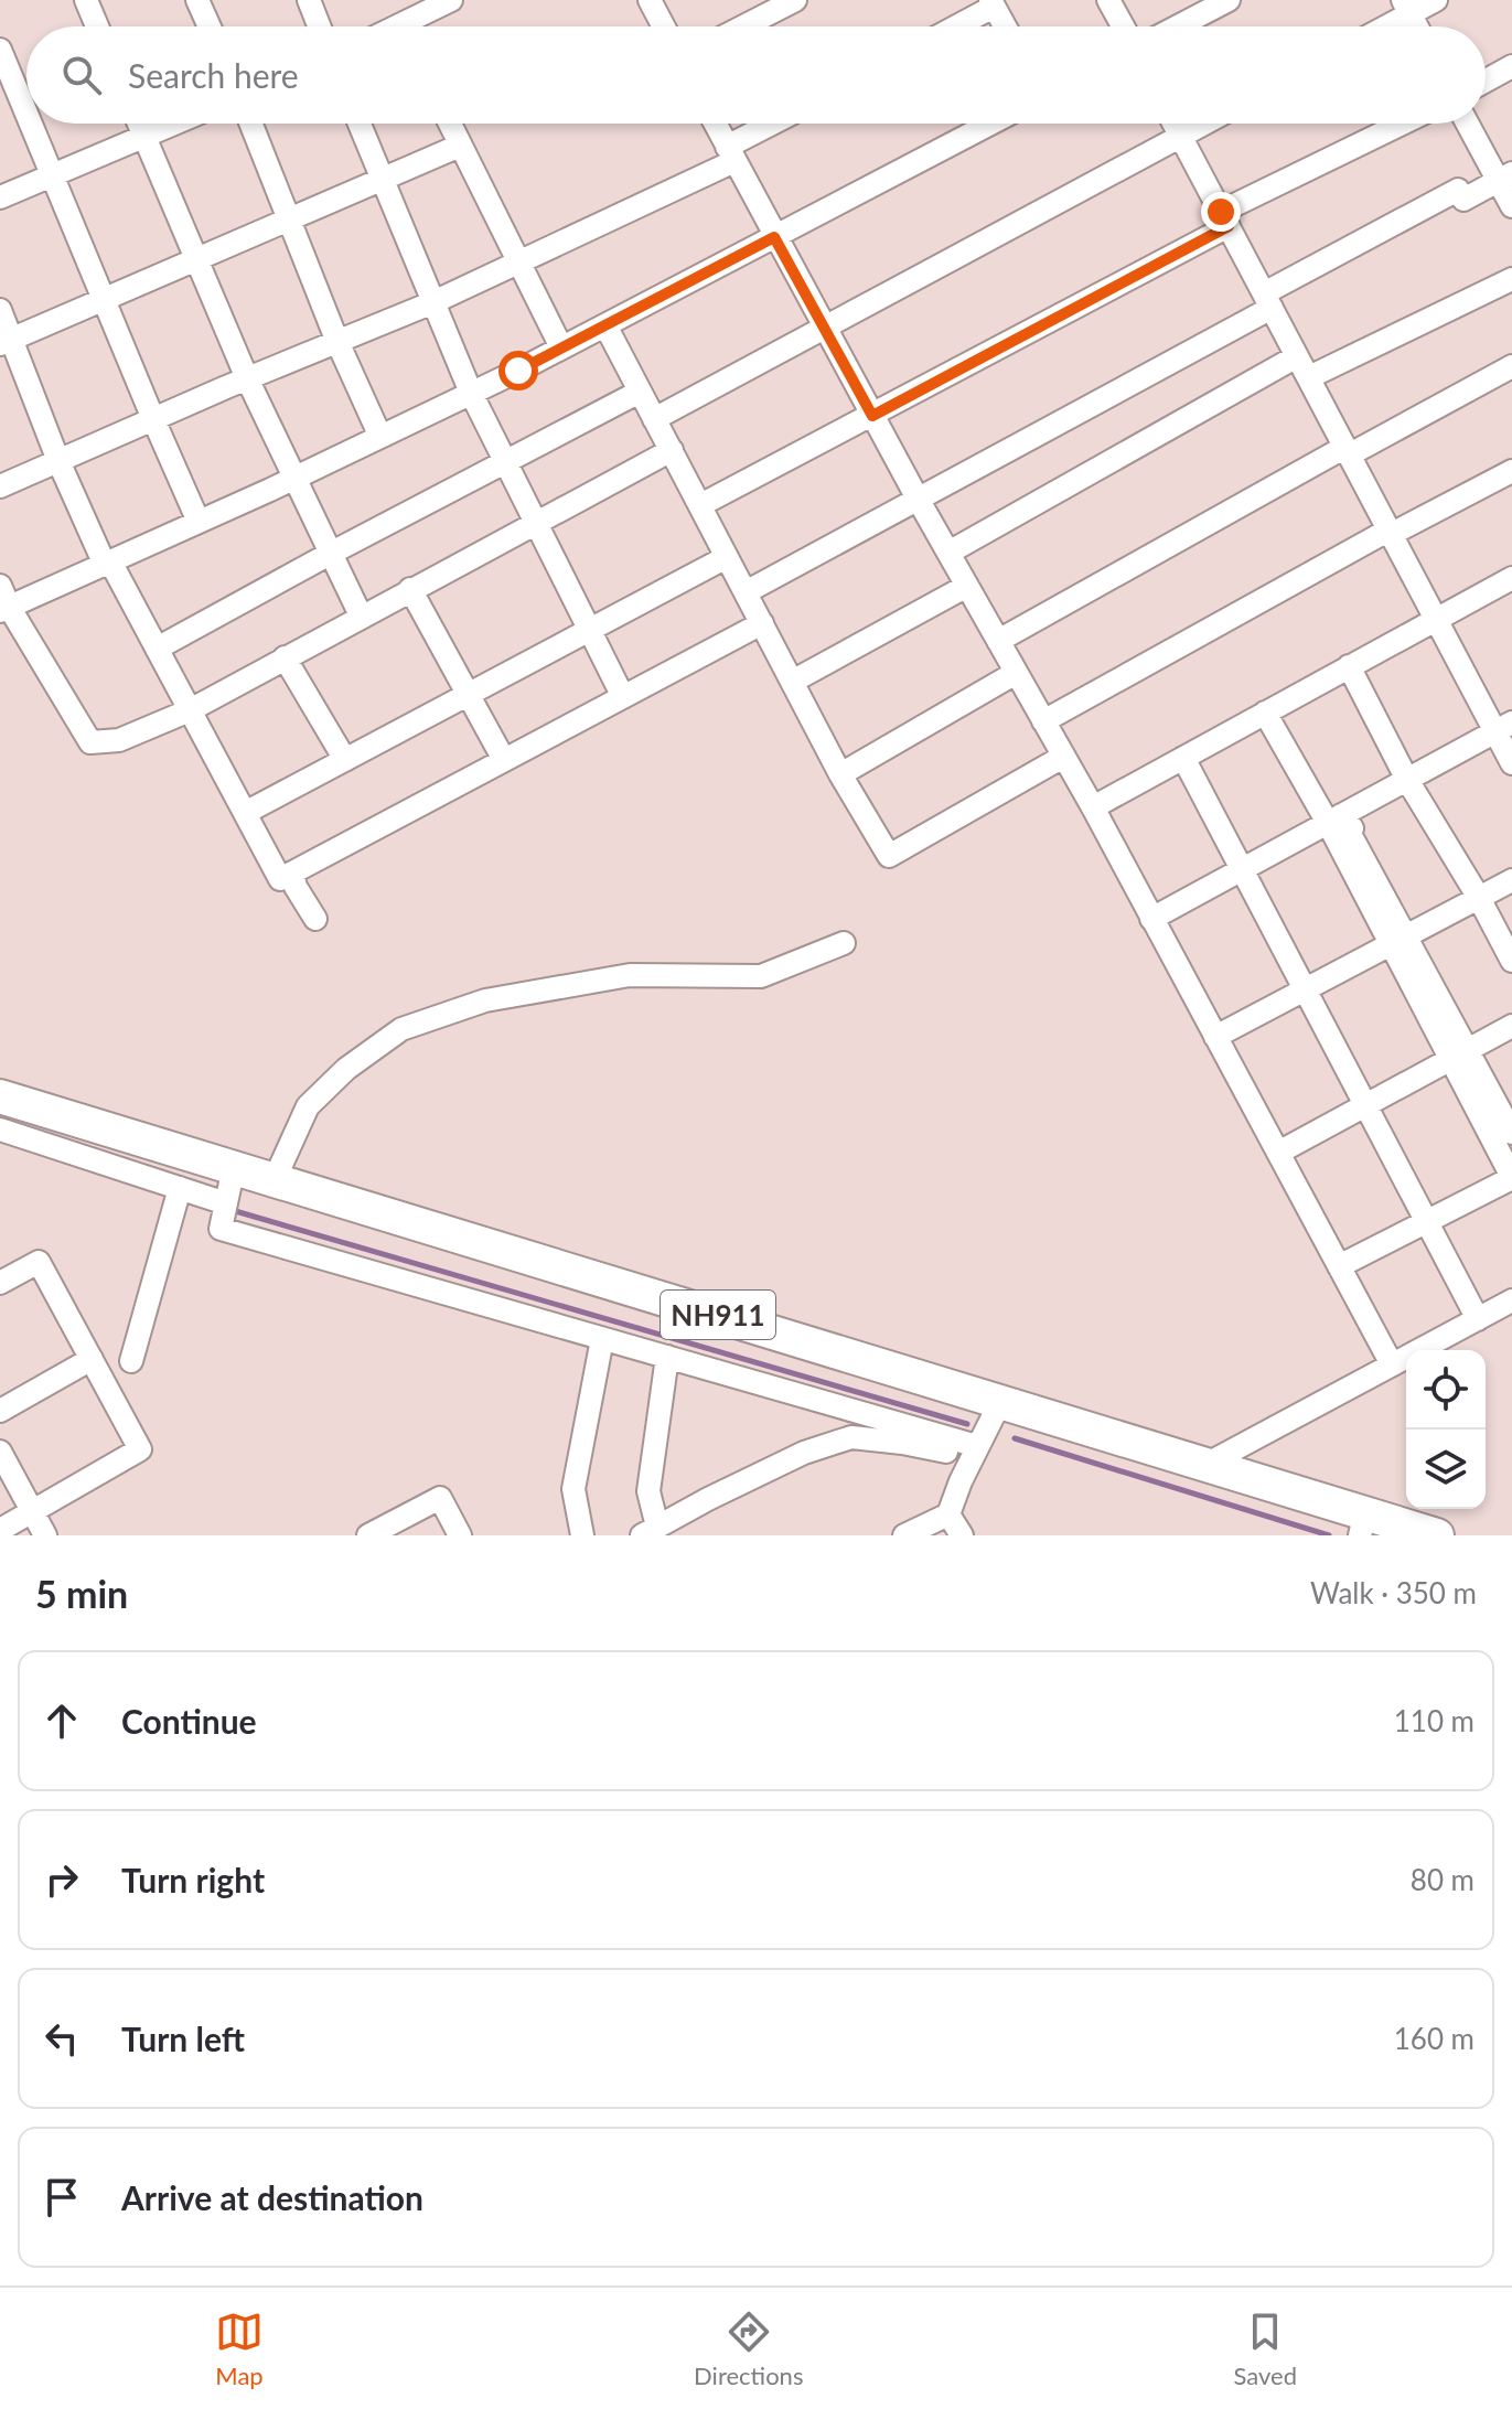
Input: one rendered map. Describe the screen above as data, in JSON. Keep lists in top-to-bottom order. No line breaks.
{"streets":{"highway":["NH911"]},"page":{"search":"Search here","heading":["5 min","Walk · 350 m"],"list":[["Continue","110 m"],["Turn right","80 m"],["Turn left","160 m"],"Arrive at destination"],"nav":["Map","Directions","Saved"]}}
